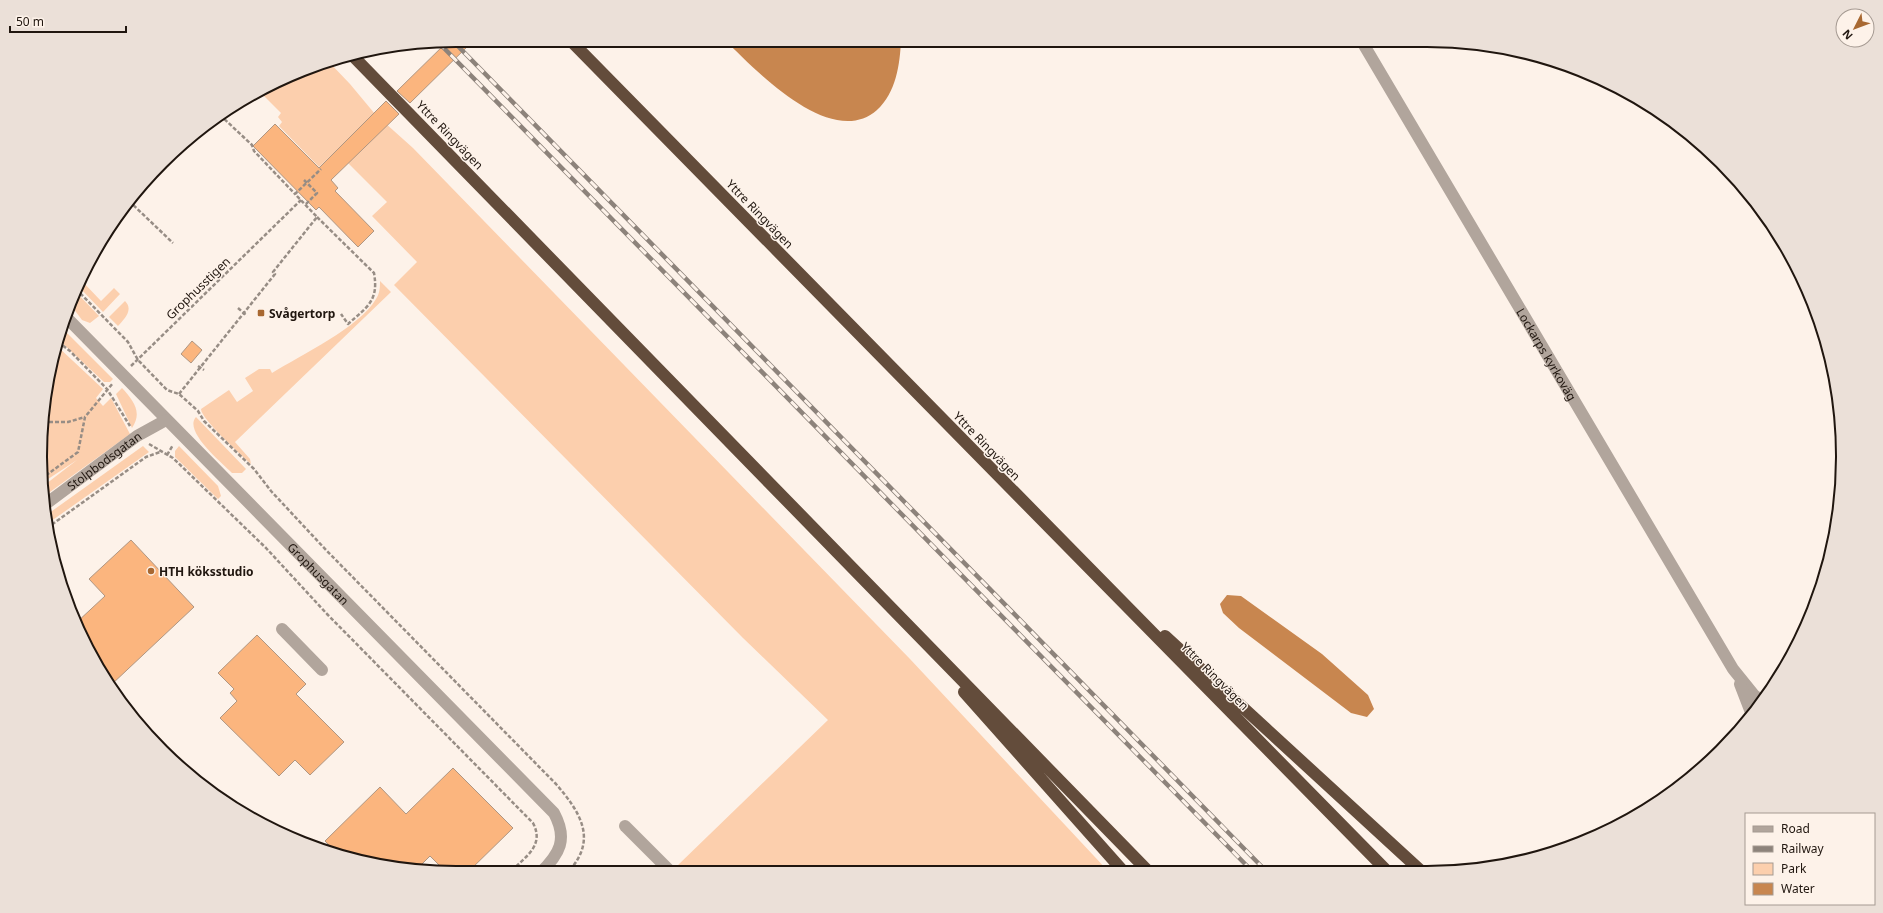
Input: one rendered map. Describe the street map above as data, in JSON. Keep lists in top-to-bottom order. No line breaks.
{"streets":{"highway":["Yttre Ringvägen"],"street":["Lockarps kyrkoväg","Stolpbodsgatan","Grophusgatan"],"path":["Grophusstigen"]},"crossings":[["Grophusstigen","Grophusgatan"],["Stolpbodsgatan","Grophusgatan"]],"places":{"transit":["Svågertorp"],"other":["HTH köksstudio"]},"legend":["Road","Railway","Park","Water"],"scale_bar":"50 m","north":"bottom left"}
